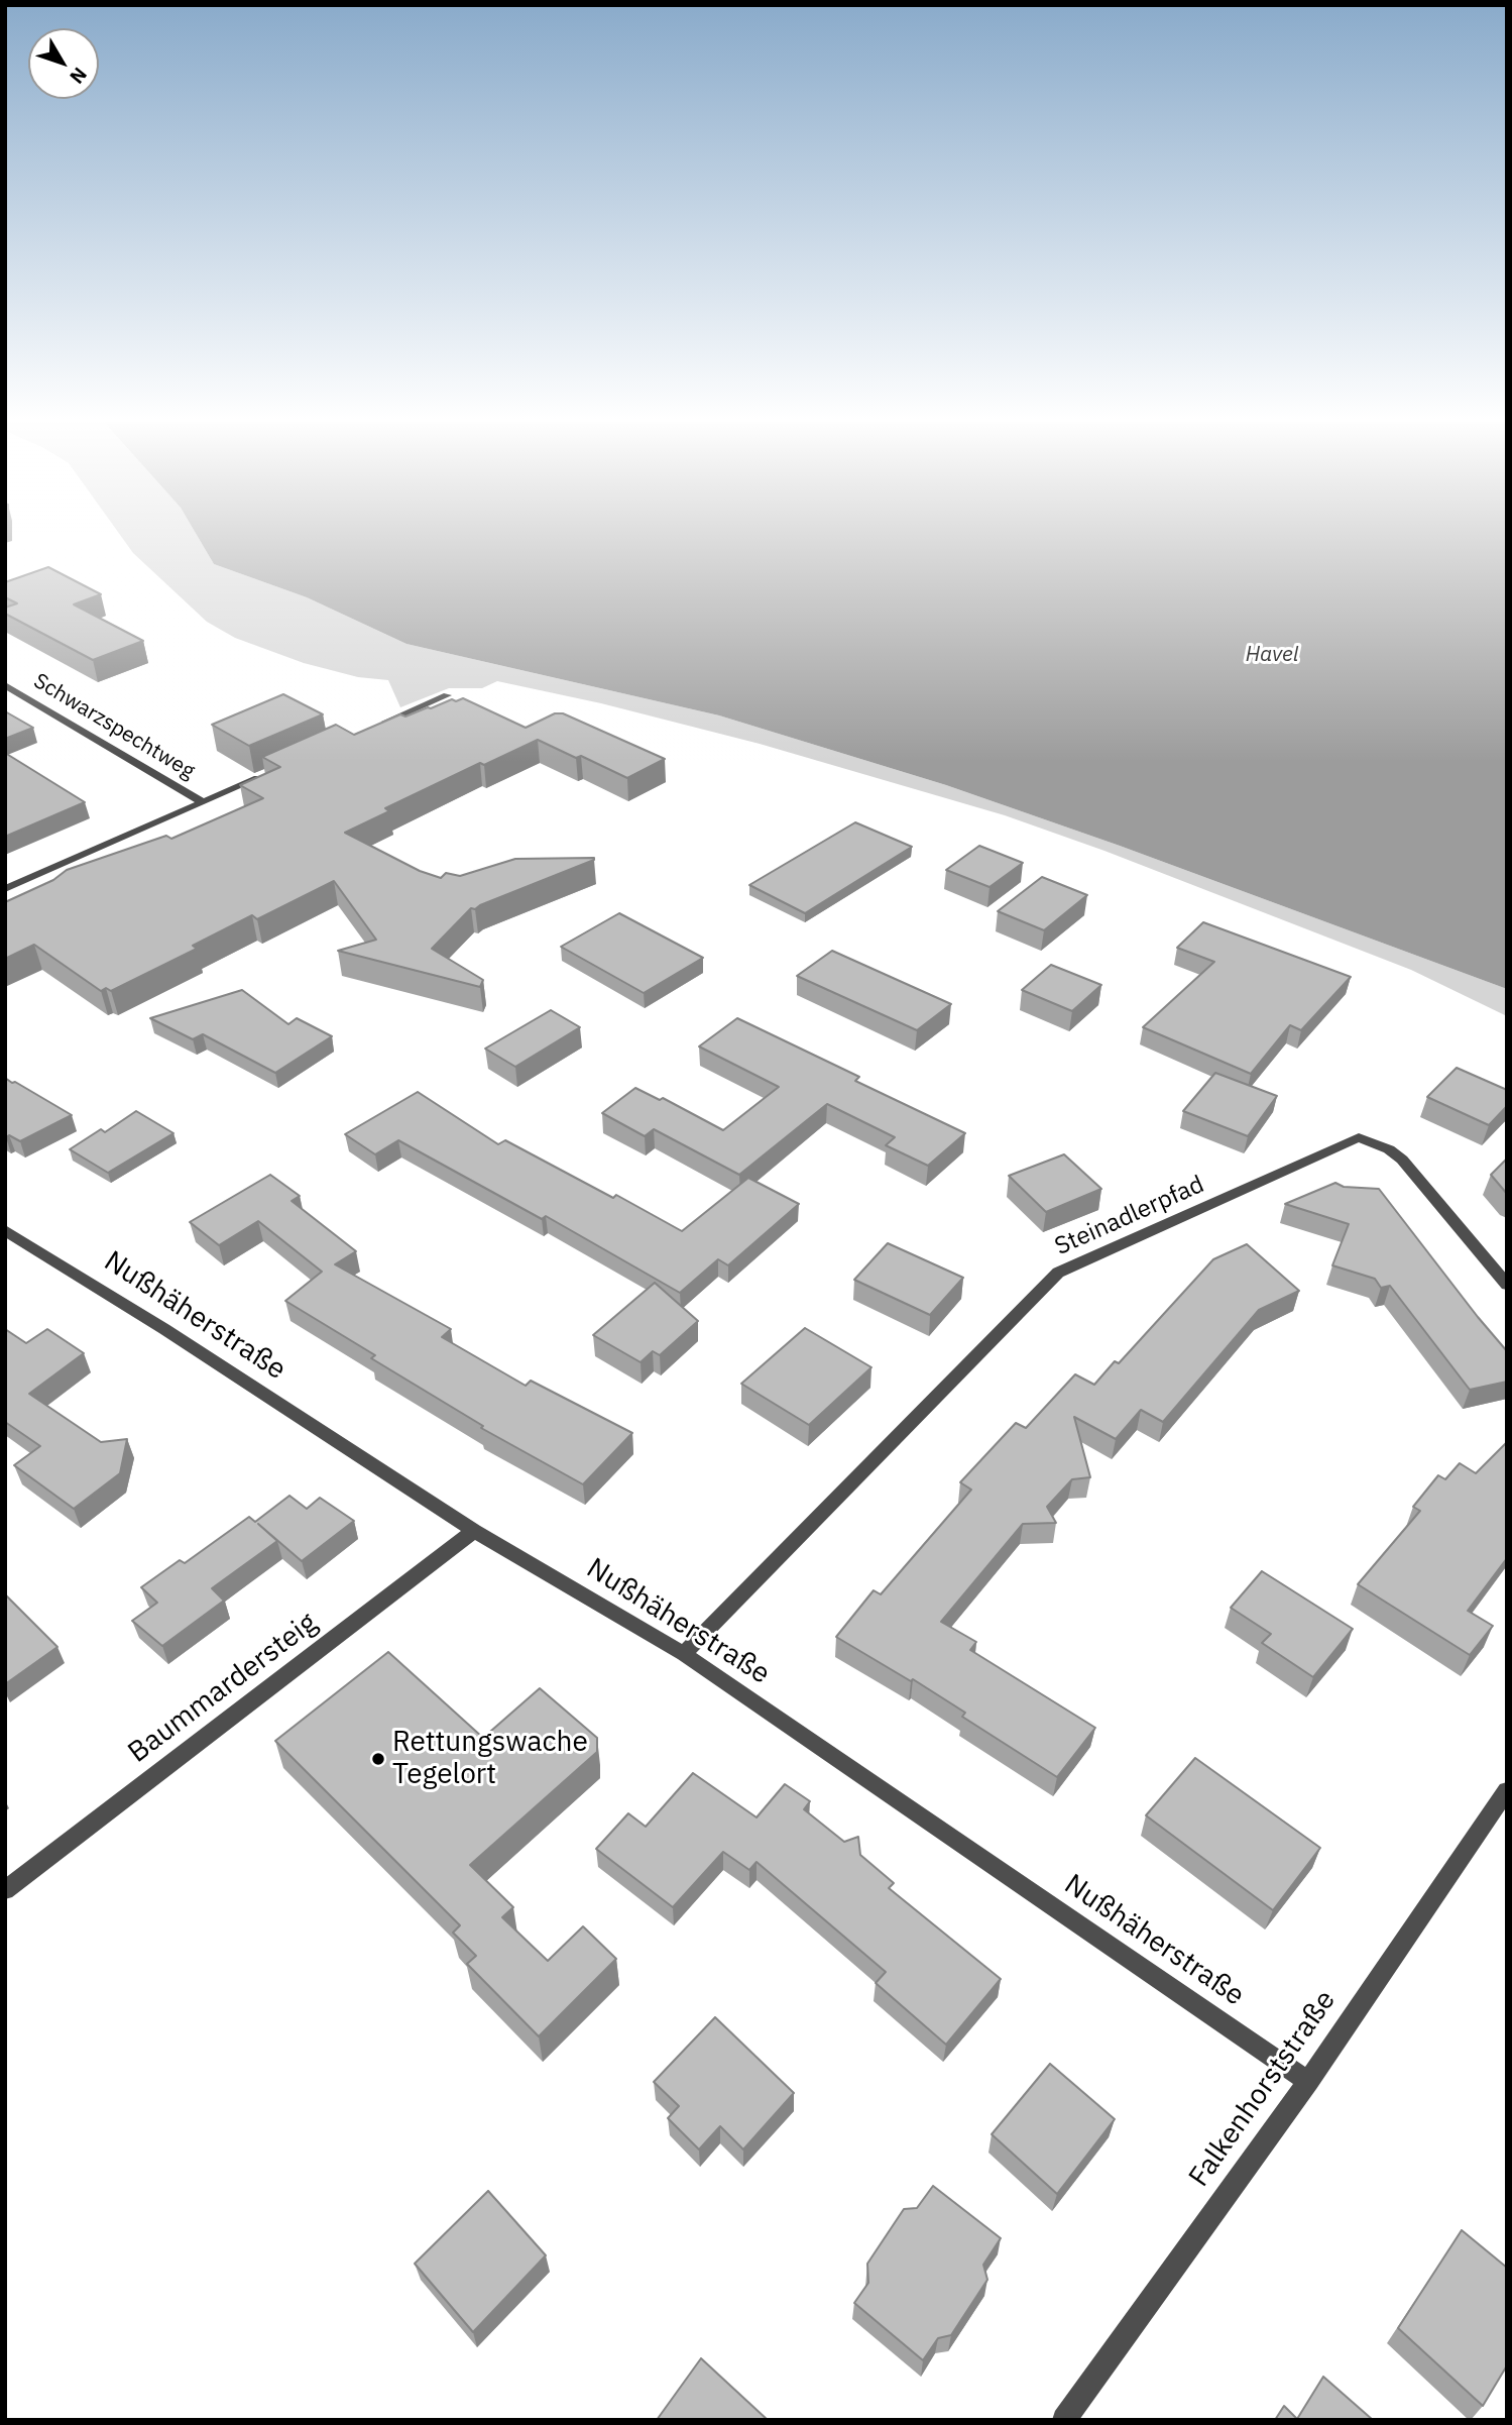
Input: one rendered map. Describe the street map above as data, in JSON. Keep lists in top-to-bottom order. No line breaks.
{"streets":{"street":["Schwarzspechtweg","Steinadlerpfad","Nußhäherstraße","Baummardersteig","Falkenhorststraße"]},"crossings":[["Steinadlerpfad","Nußhäherstraße"],["Nußhäherstraße","Baummardersteig"],["Nußhäherstraße","Falkenhorststraße"]],"water":["Havel"],"places":["Rettungswache Tegelort"],"north":"bottom right"}
